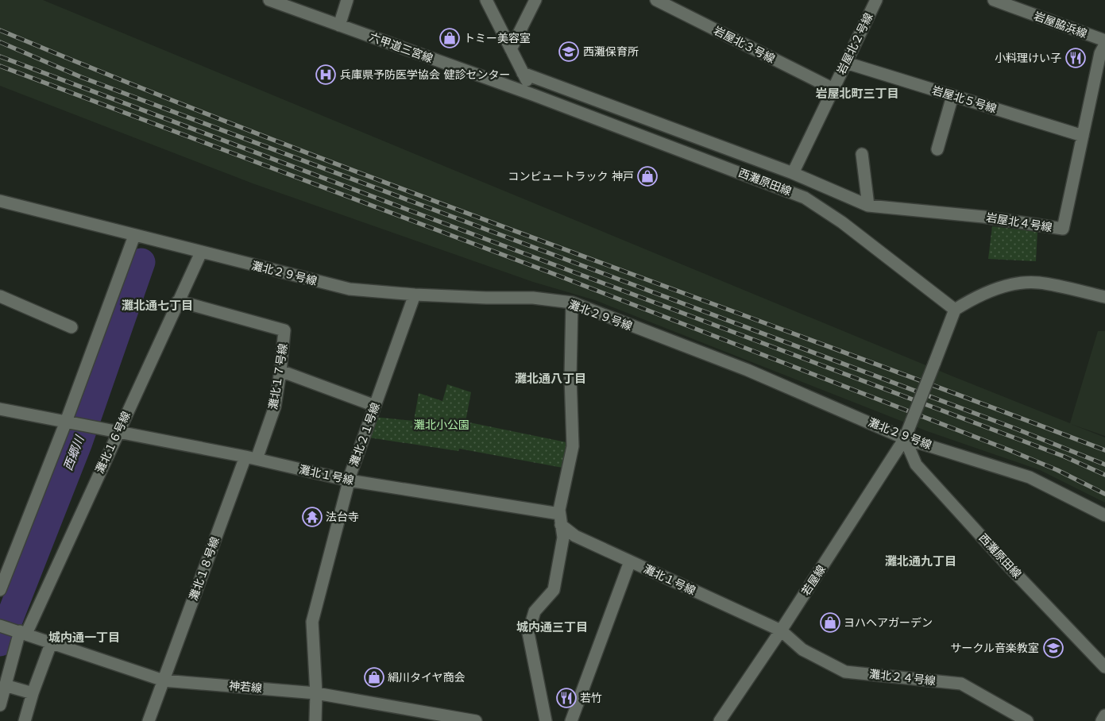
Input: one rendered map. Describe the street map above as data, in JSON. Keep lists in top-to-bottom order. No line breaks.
{"streets":{"street":["岩屋脇浜線","岩屋北２号線","岩屋北３号線","六甲道三宮線","岩屋北５号線","西灘原田線","岩屋北４号線","灘北２９号線","灘北１７号線","灘北２１号線","灘北１６号線","灘北１号線","灘北１８号線","若屋線","灘北２４号線","神若線"]},"crossings":[["岩屋北２号線","岩屋北３号線"],["岩屋北２号線","岩屋北５号線"],["岩屋北２号線","岩屋北４号線"],["六甲道三宮線","西灘原田線"],["岩屋北５号線","岩屋北４号線"],["西灘原田線","灘北２９号線"],["西灘原田線","若屋線"],["灘北２９号線","灘北２１号線"],["灘北２９号線","灘北１６号線"],["灘北２９号線","若屋線"],["灘北１７号線","灘北１６号線"],["灘北１７号線","灘北１号線"],["灘北１７号線","灘北１８号線"],["灘北２１号線","灘北１号線"],["灘北２１号線","神若線"],["灘北１６号線","灘北１号線"],["灘北１６号線","神若線"],["灘北１号線","灘北１８号線"],["灘北１号線","若屋線"],["灘北１号線","灘北２４号線"],["灘北１８号線","神若線"],["若屋線","灘北２４号線"]],"districts":["岩屋北町三丁目","灘北通七丁目","灘北通八丁目","灘北通九丁目","城内通三丁目","城内通一丁目"],"water":["西郷川"],"parks":["灘北小公園"],"places":{"shop":["トミー美容室","コンピュートラック 神戸","ヨハヘアガーデン","絹川タイヤ商会"],"school or university":["西灘保育所","サークル音楽教室"],"restaurant":["小料理けい子","若竹"],"hospital":["兵庫県予防医学協会 健診センター"],"temple":["法台寺"]}}
